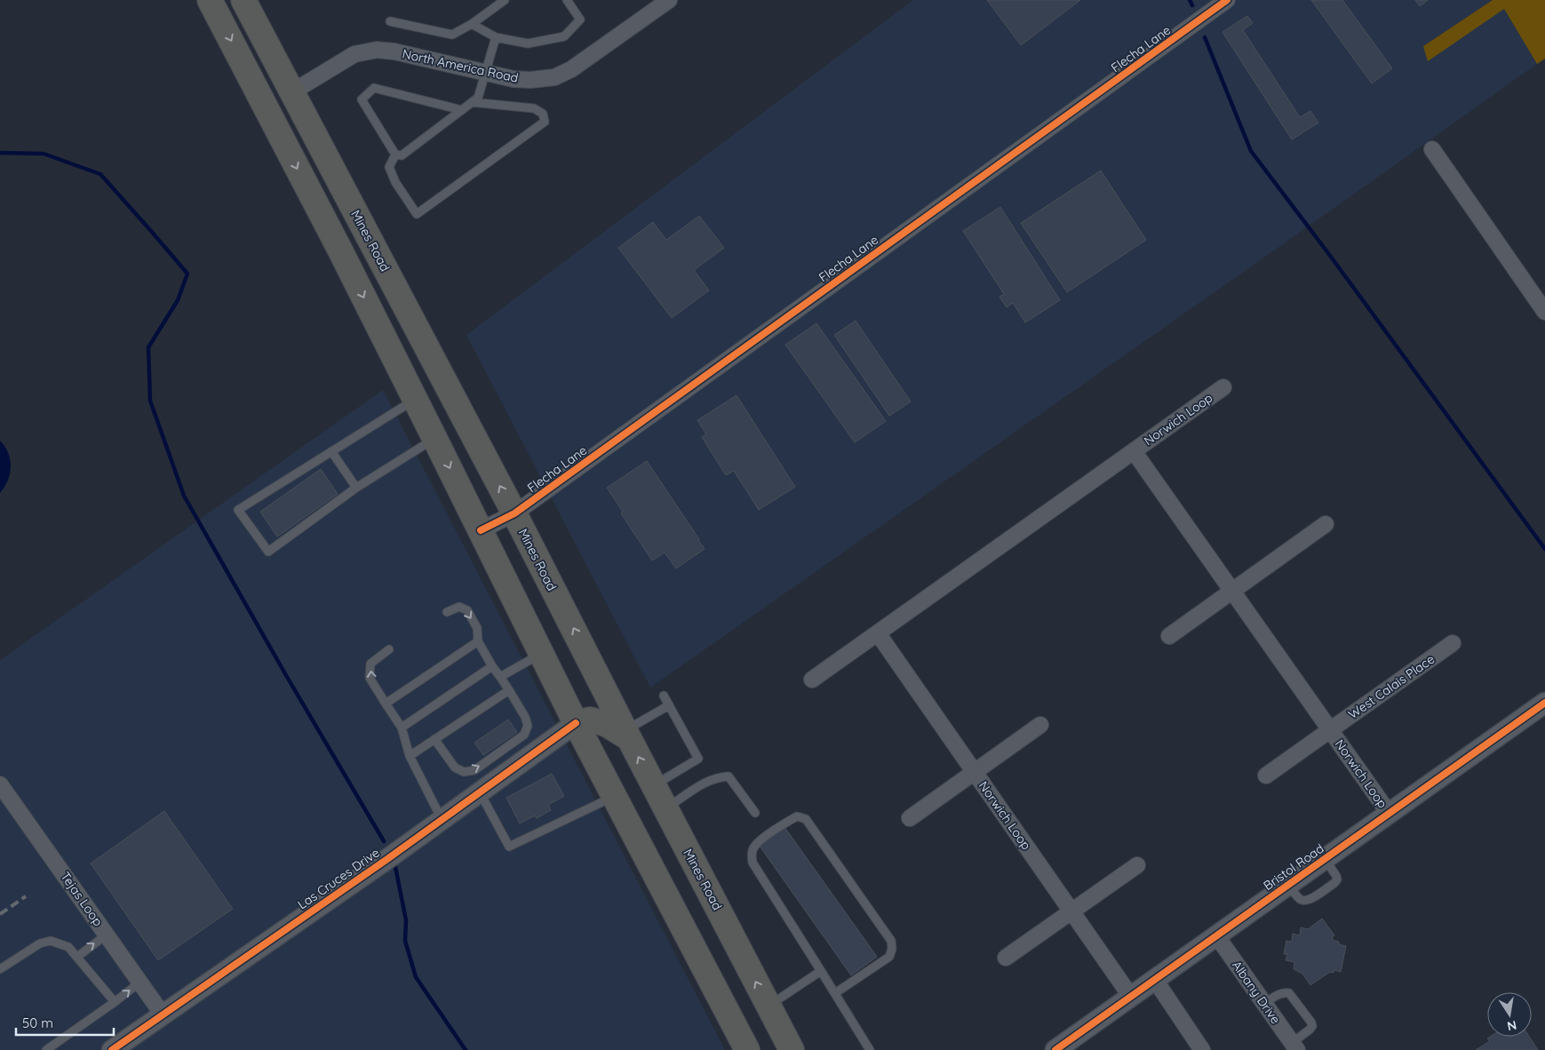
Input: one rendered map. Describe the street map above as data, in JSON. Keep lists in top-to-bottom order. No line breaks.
{"streets":{"main road":["Mines Road"],"street":["Flecha Lane","North America Road","Norwich Loop","West Calais Place","Bristol Road","Las Cruces Drive","Tejas Loop","Albany Drive"]},"crossings":[["Flecha Lane","Mines Road"],["North America Road","Mines Road"],["Norwich Loop","West Calais Place"],["Norwich Loop","Bristol Road"],["Bristol Road","Albany Drive"],["Las Cruces Drive","Tejas Loop"]],"scale_bar":"50 m","north":"bottom"}
